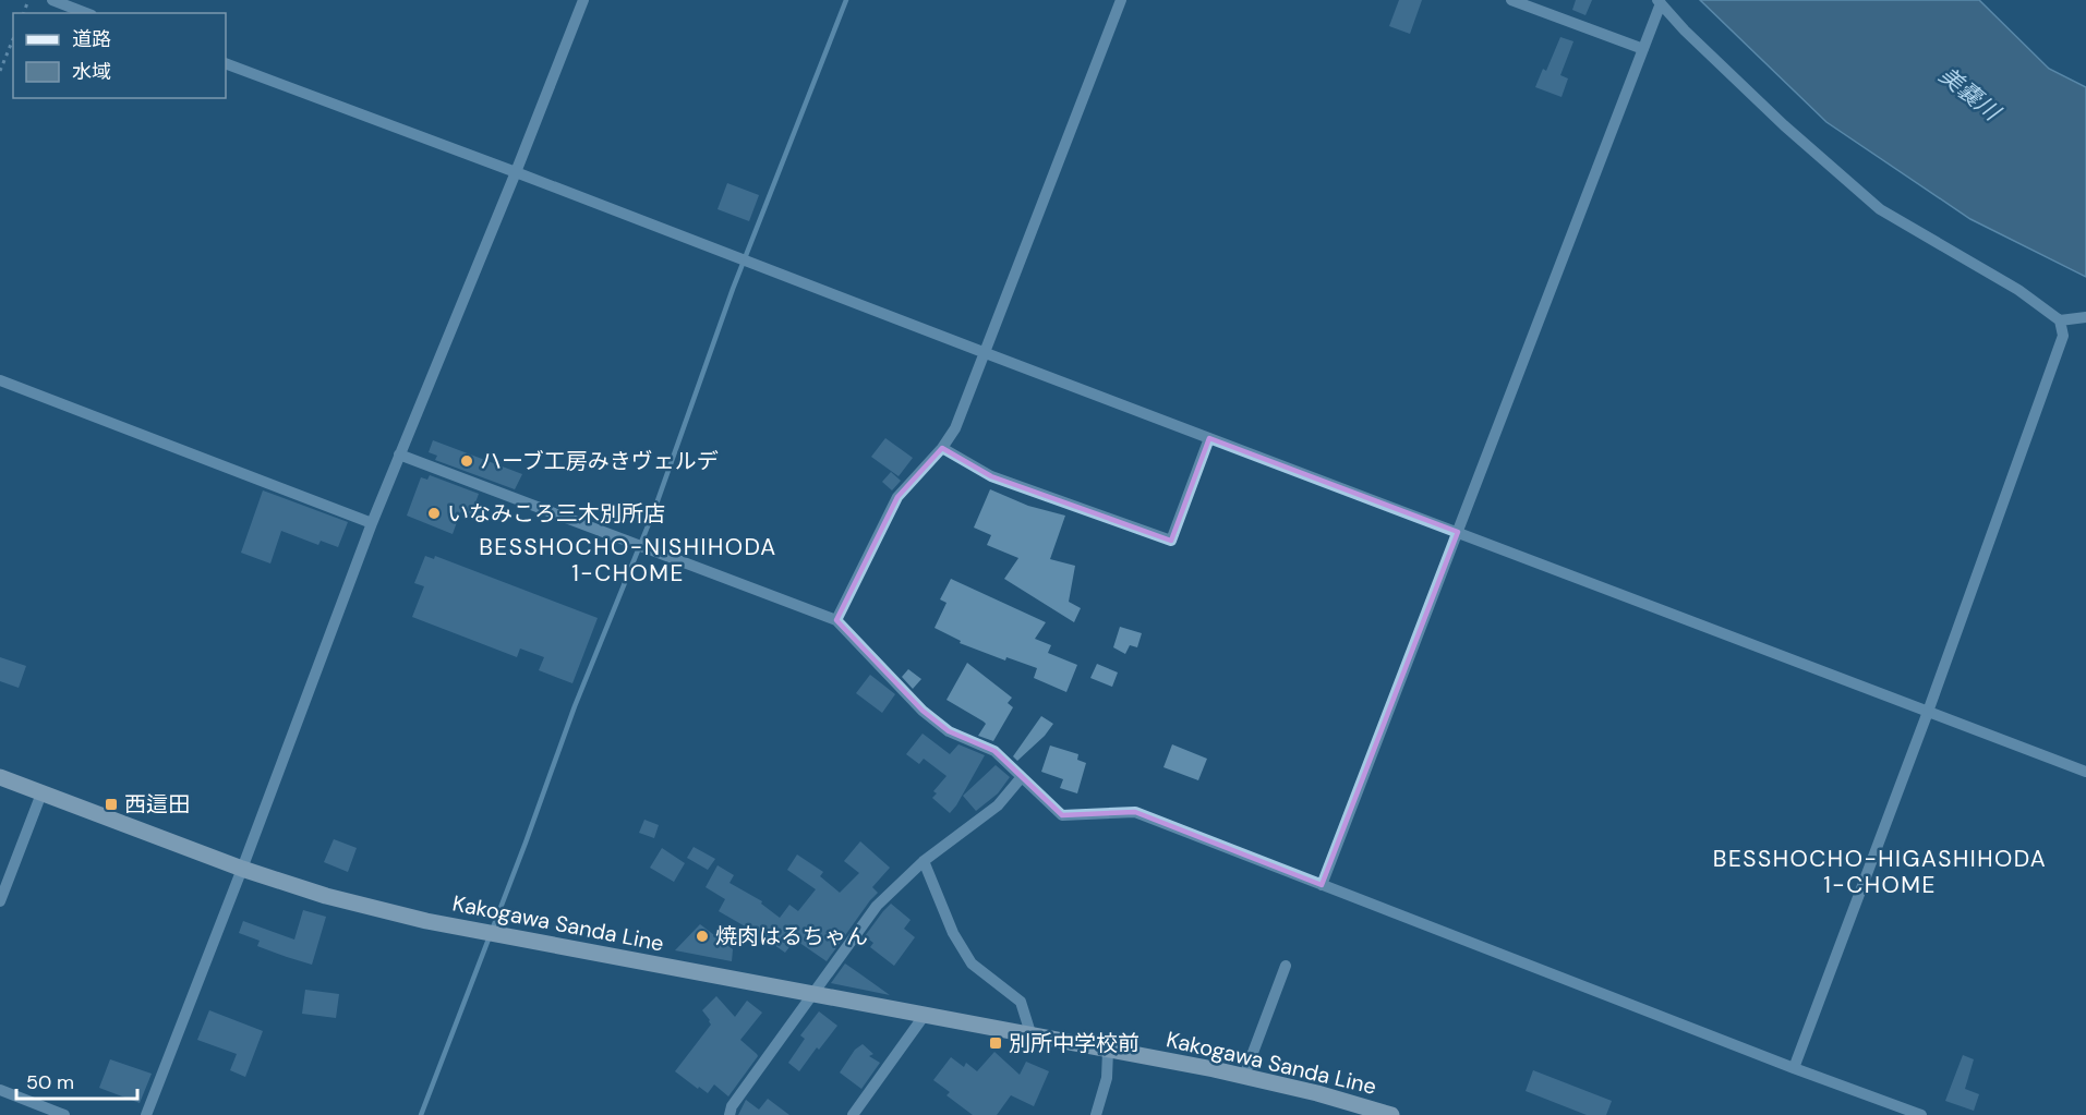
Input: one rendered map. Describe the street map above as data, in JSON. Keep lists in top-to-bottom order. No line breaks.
{"streets":{"main road":["Kakogawa Sanda Line"]},"districts":["BESSHOCHO-NISHIHODA 1-CHOME","BESSHOCHO-HIGASHIHODA 1-CHOME"],"water":["美嚢川"],"places":{"other":["ハーブ工房みきヴェルデ","いなみころ三木別所店","焼肉はるちゃん"],"transit":["西這田","別所中学校前"]},"legend":["道路","水域"],"scale_bar":"50 m"}
